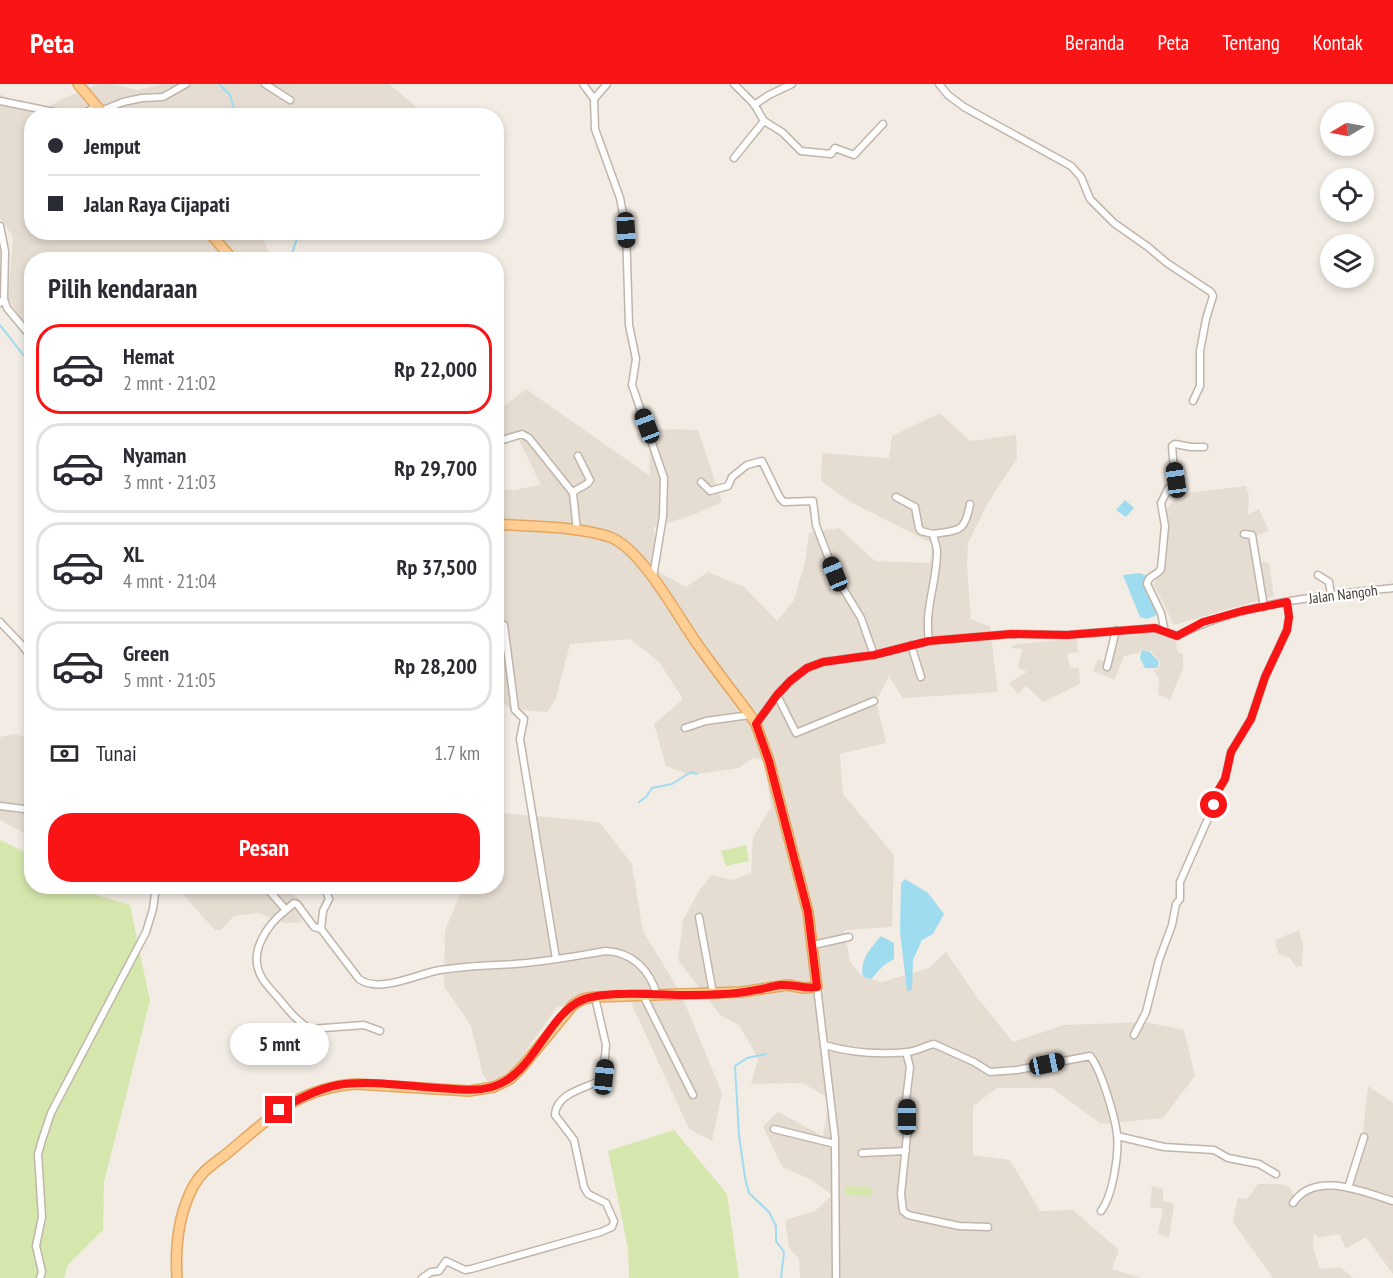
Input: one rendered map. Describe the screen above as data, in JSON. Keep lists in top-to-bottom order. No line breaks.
{"streets":{"street":["Jalan Nangoh"]},"north":"left","page":{"header":"Peta","nav":["Beranda","Peta","Tentang","Kontak"],"banner":["Jemput","Jalan Raya Cijapati"],"heading":"Pilih kendaraan","list":[{"name":"Hemat","note":"2 mnt · 21:02","value":"Rp 22,000"},{"name":"Nyaman","note":"3 mnt · 21:03","value":"Rp 29,700"},{"name":"XL","note":"4 mnt · 21:04","value":"Rp 37,500"},{"name":"Green","note":"5 mnt · 21:05","value":"Rp 28,200"}],"pay":["Tunai","1.7 km"],"buttons":"Pesan","bubble":"5 mnt"}}
